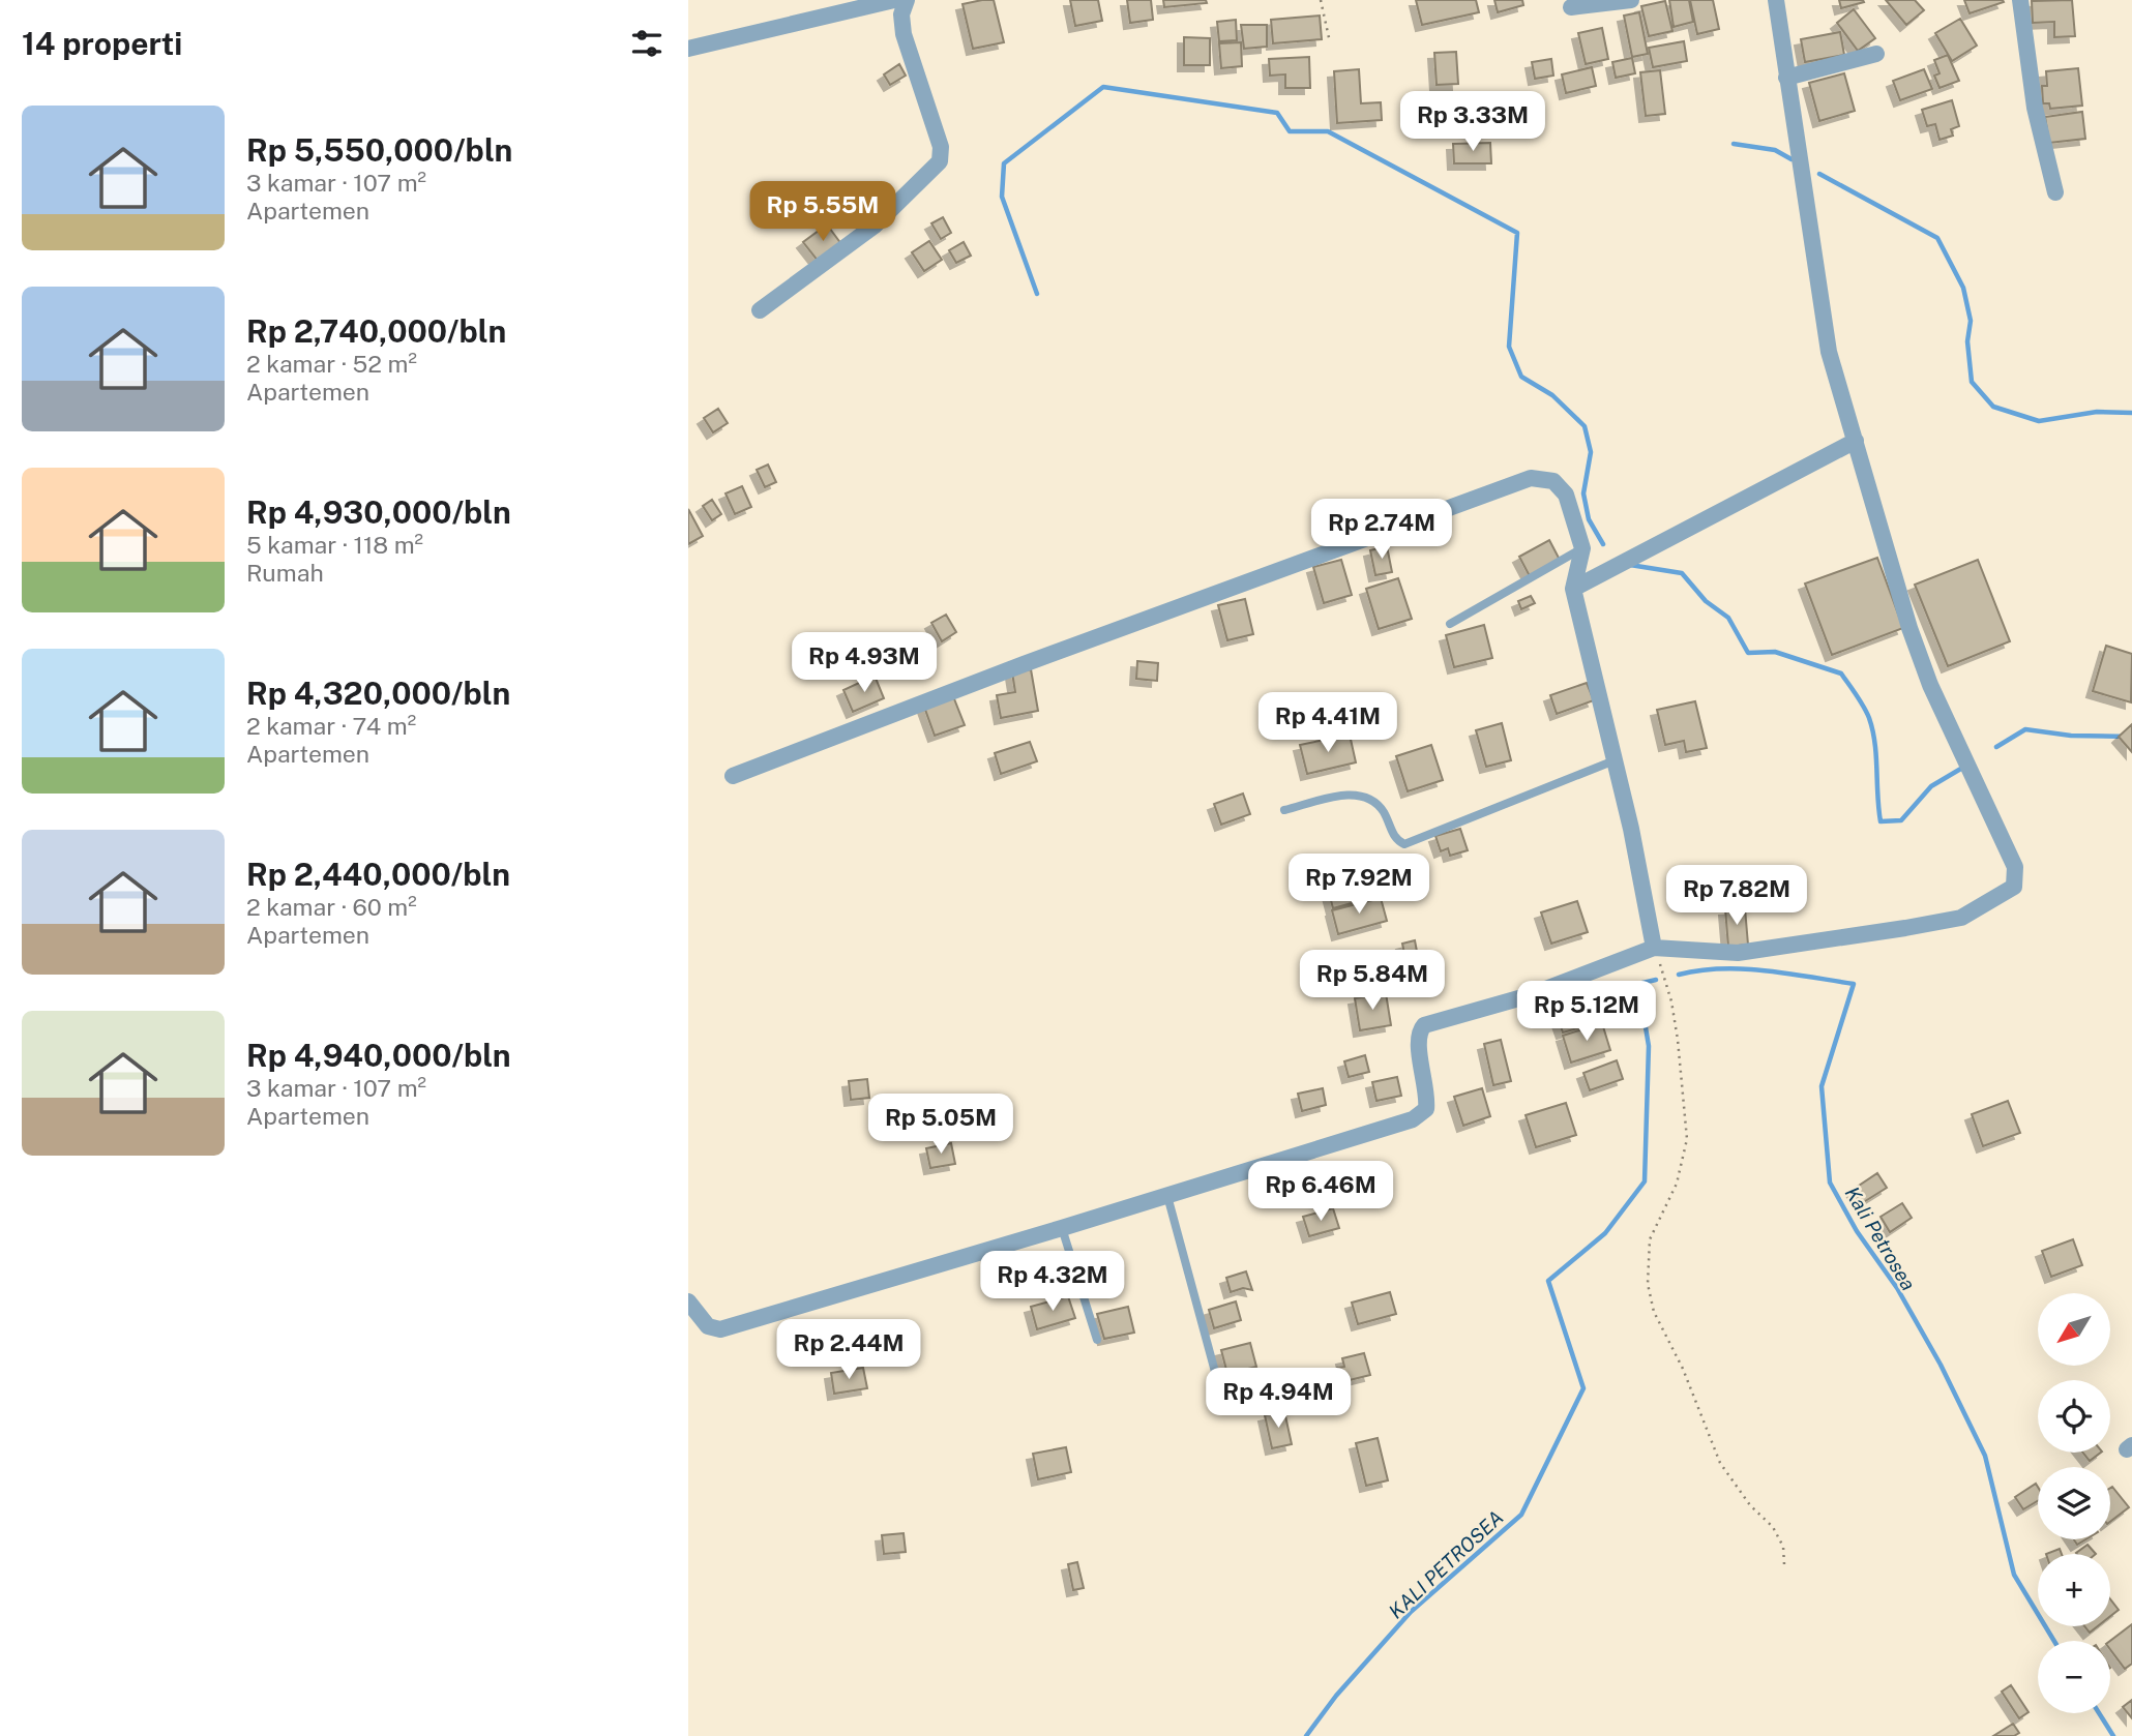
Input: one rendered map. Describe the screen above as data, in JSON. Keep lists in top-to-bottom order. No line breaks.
{"water":["Kali Petrosea","KALI PETROSEA"],"north":"bottom left","page":{"heading":"14 properti","list":[{"name":"Rp 5,550,000/bln","note":"3 kamar · 107 m² · Apartemen"},{"name":"Rp 2,740,000/bln","note":"2 kamar · 52 m² · Apartemen"},{"name":"Rp 4,930,000/bln","note":"5 kamar · 118 m² · Rumah"},{"name":"Rp 4,320,000/bln","note":"2 kamar · 74 m² · Apartemen"},{"name":"Rp 2,440,000/bln","note":"2 kamar · 60 m² · Apartemen"},{"name":"Rp 4,940,000/bln","note":"3 kamar · 107 m² · Apartemen"}],"price":["Rp 3.33M","Rp 5.55M","Rp 2.74M","Rp 4.93M","Rp 4.41M","Rp 7.92M","Rp 7.82M","Rp 5.84M","Rp 5.12M","Rp 5.05M","Rp 6.46M","Rp 4.32M","Rp 2.44M","Rp 4.94M"],"map_buttons":["+","−"]}}
